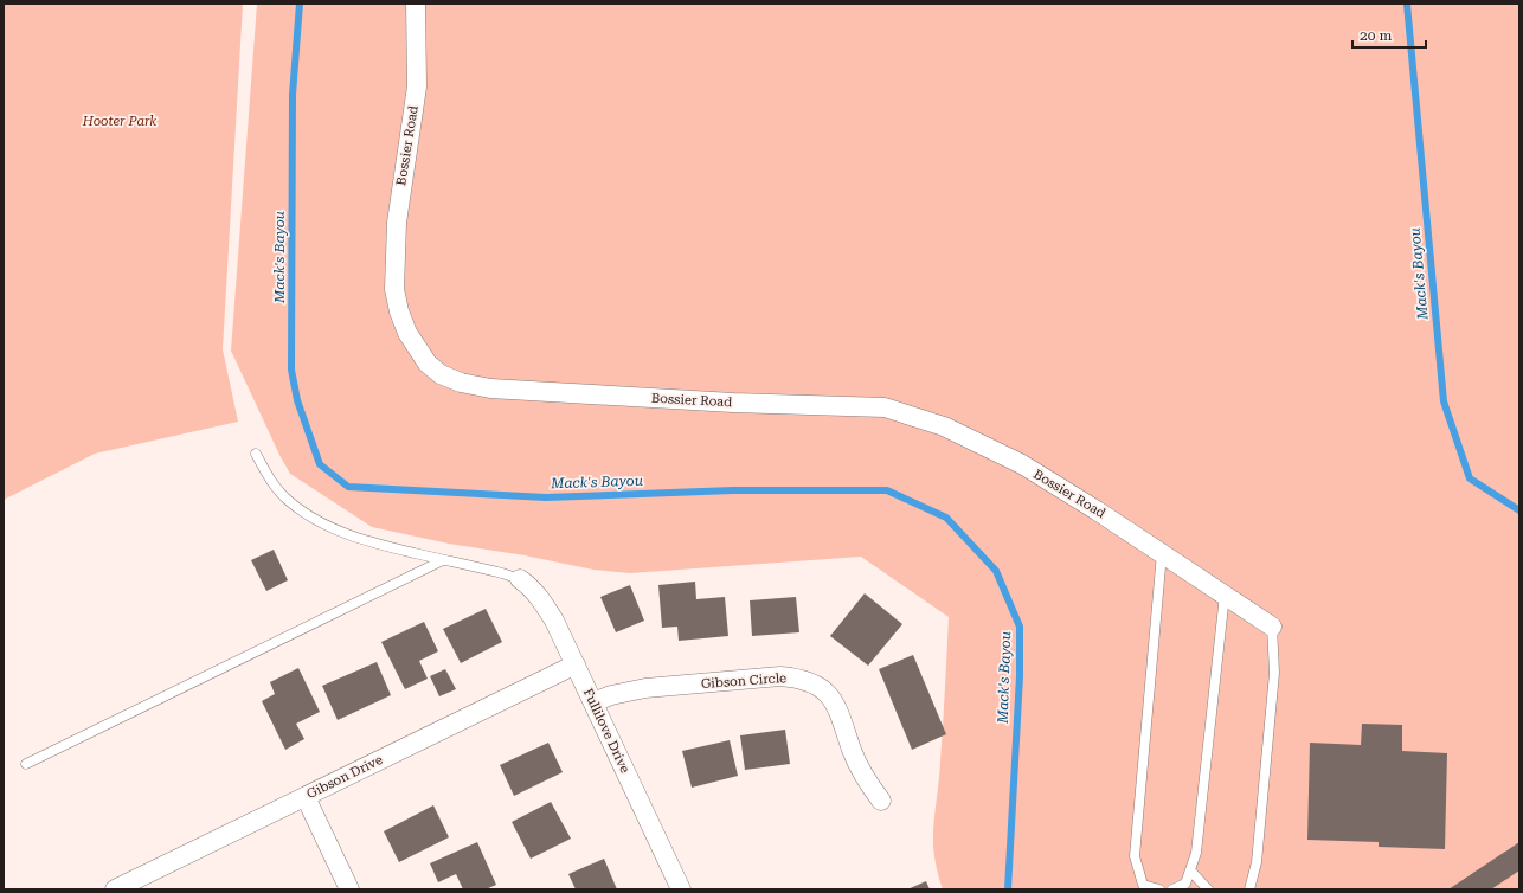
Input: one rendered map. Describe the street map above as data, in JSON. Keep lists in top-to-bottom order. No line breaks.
{"streets":{"street":["Bossier Road","Gibson Circle","Fullilove Drive","Gibson Drive"]},"crossings":[["Gibson Circle","Fullilove Drive"],["Fullilove Drive","Gibson Drive"]],"water":["Mack's Bayou"],"parks":["Hooter Park"],"scale_bar":"20 m"}
